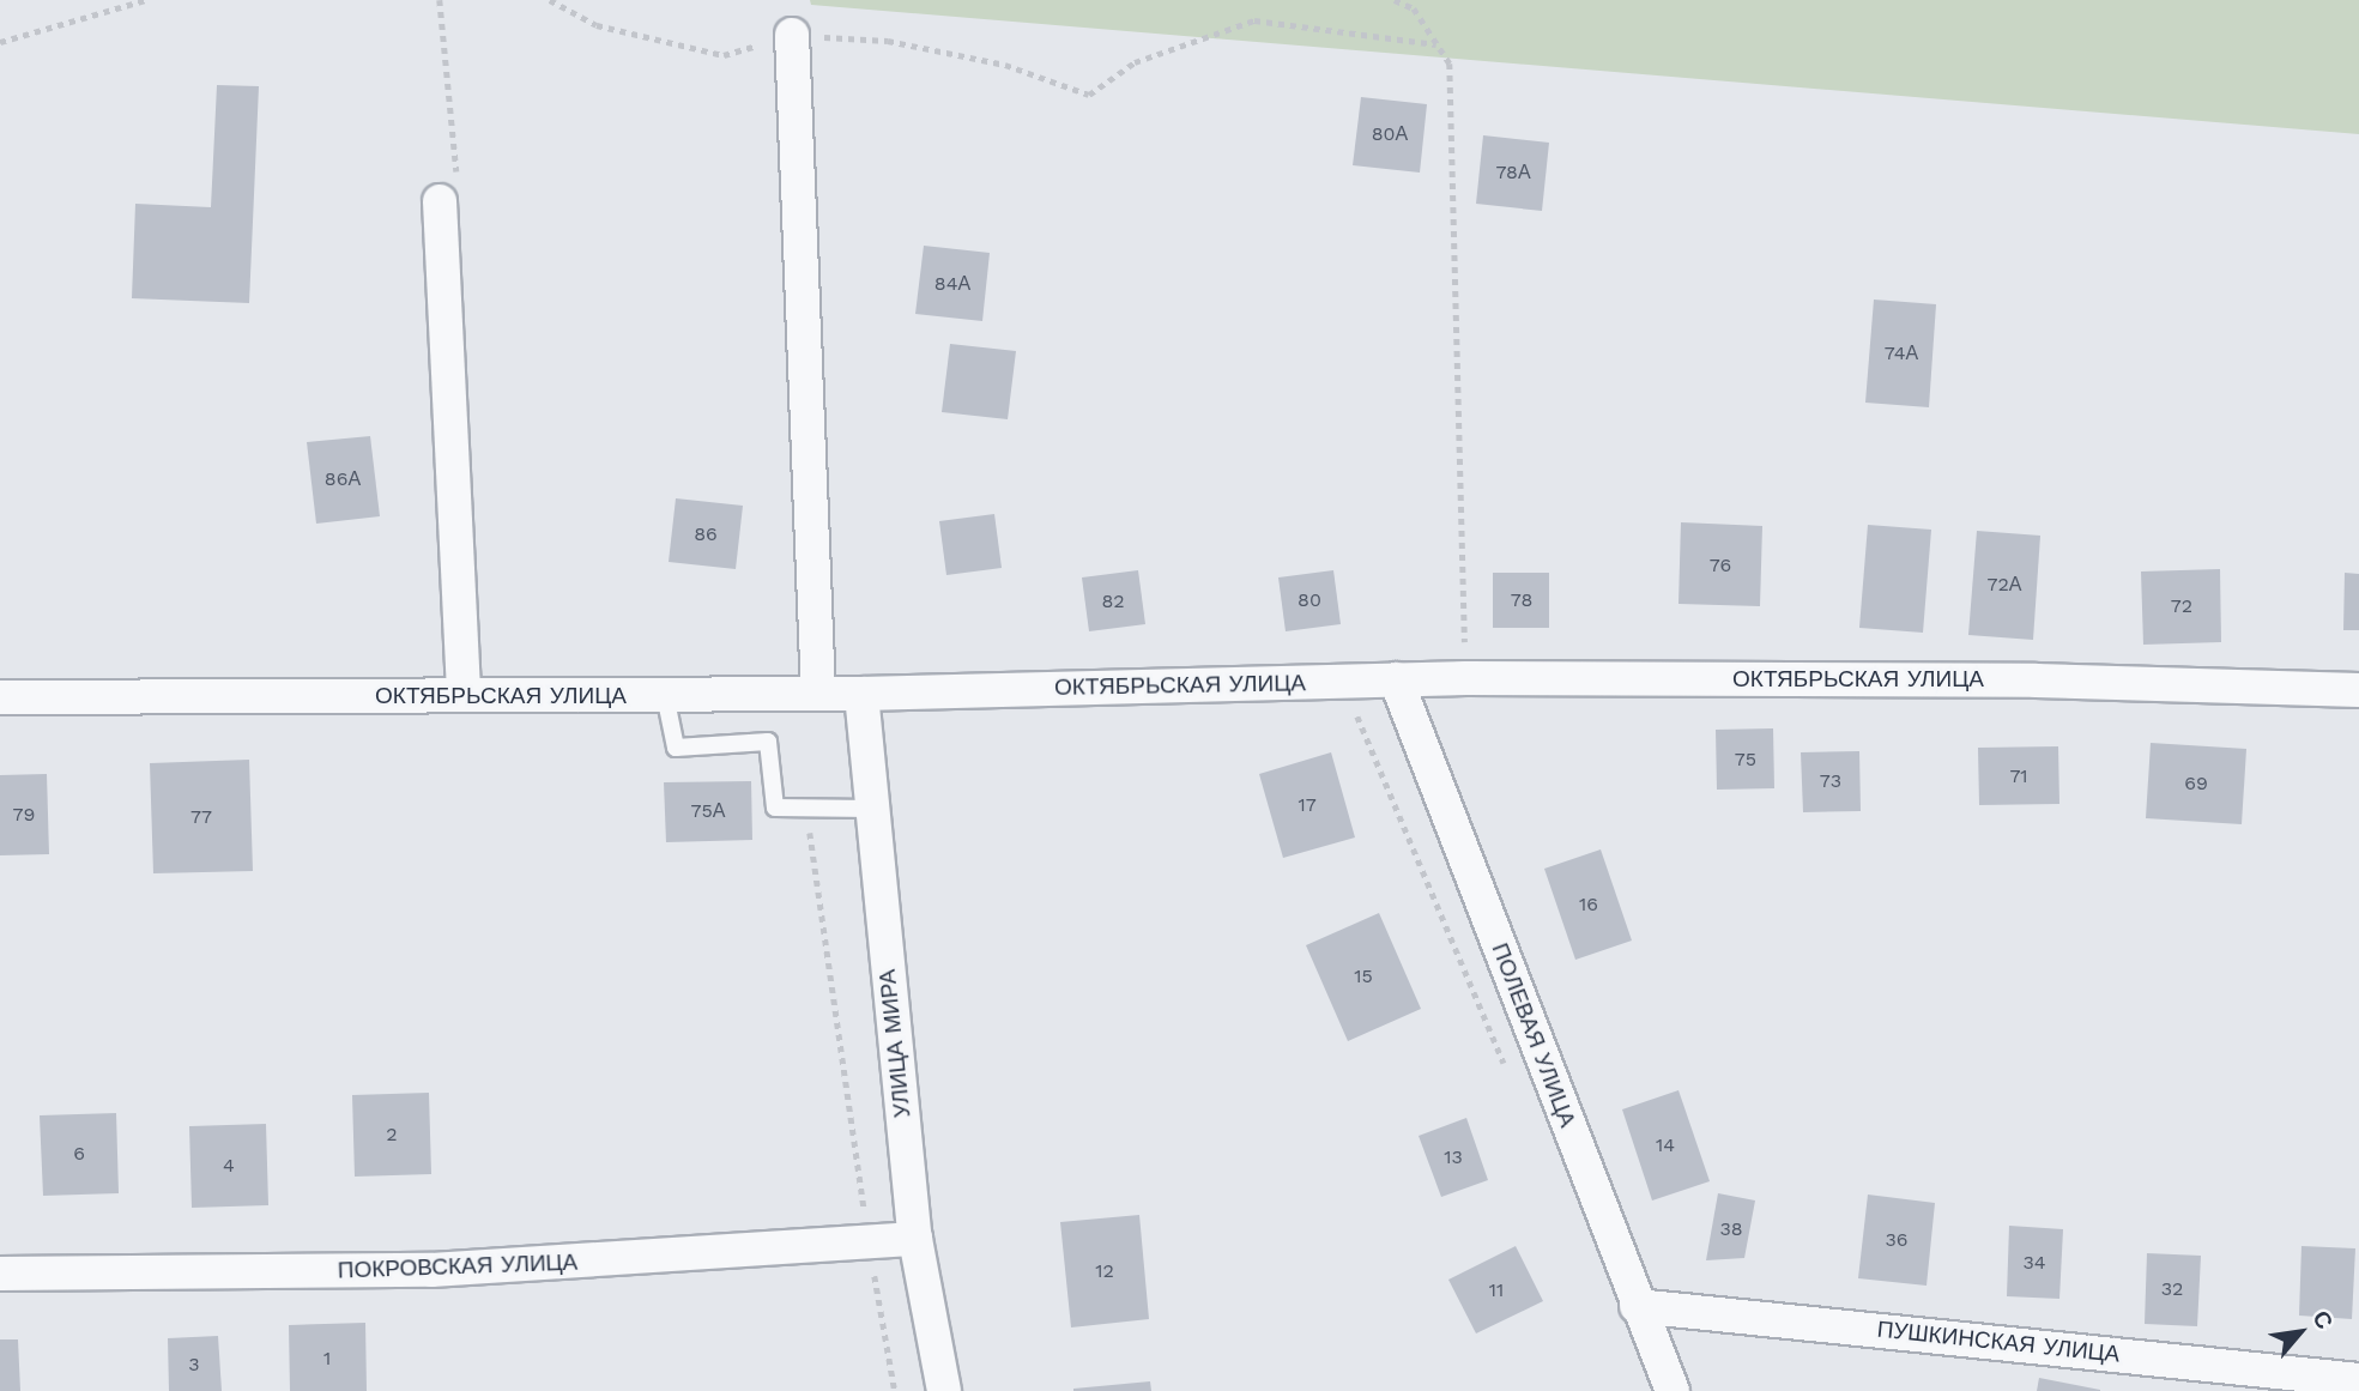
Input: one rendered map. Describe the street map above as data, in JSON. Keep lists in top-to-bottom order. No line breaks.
{"streets":{"street":["ОКТЯБРЬСКАЯ УЛИЦА","ПОЛЕВАЯ УЛИЦА","УЛИЦА МИРА","ПОКРОВСКАЯ УЛИЦА","ПУШКИНСКАЯ УЛИЦА"]},"crossings":[["ОКТЯБРЬСКАЯ УЛИЦА","ПОЛЕВАЯ УЛИЦА"],["ОКТЯБРЬСКАЯ УЛИЦА","УЛИЦА МИРА"],["ПОЛЕВАЯ УЛИЦА","ПУШКИНСКАЯ УЛИЦА"],["УЛИЦА МИРА","ПОКРОВСКАЯ УЛИЦА"]],"house_numbers":["80А","78А","84А","74А","86А","86","76","72А","80","78","82","72","75","71","73","69","17","75А","79","77","16","15","2","14","6","13","4","38","36","34","12","32","11","1","3"],"north":"top right"}
